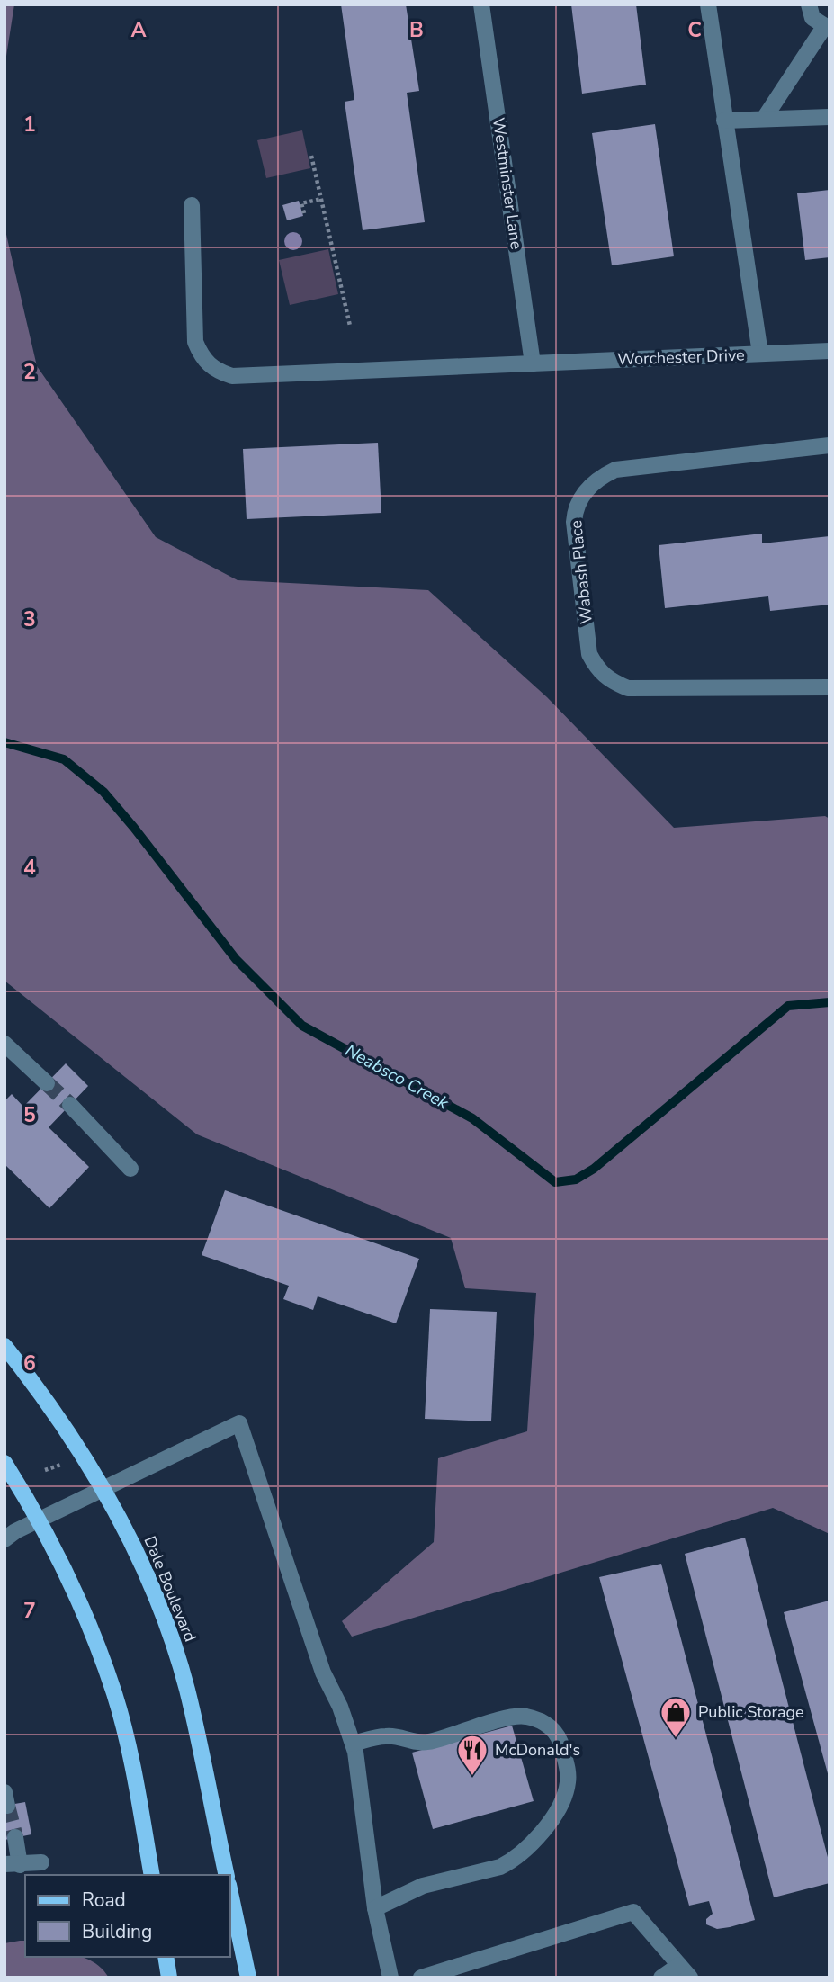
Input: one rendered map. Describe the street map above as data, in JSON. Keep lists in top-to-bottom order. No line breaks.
{"streets":{"main road":["Dale Boulevard"],"street":["Westminster Lane","Worchester Drive","Wabash Place"]},"crossings":[["Westminster Lane","Worchester Drive"]],"water":["Neabsco Creek"],"places":{"shop":["Public Storage"],"restaurant":["McDonald's"]},"legend":["Road","Building"],"grid":{"columns":["A","B","C"],"rows":["1","2","3","4","5","6","7"]}}
